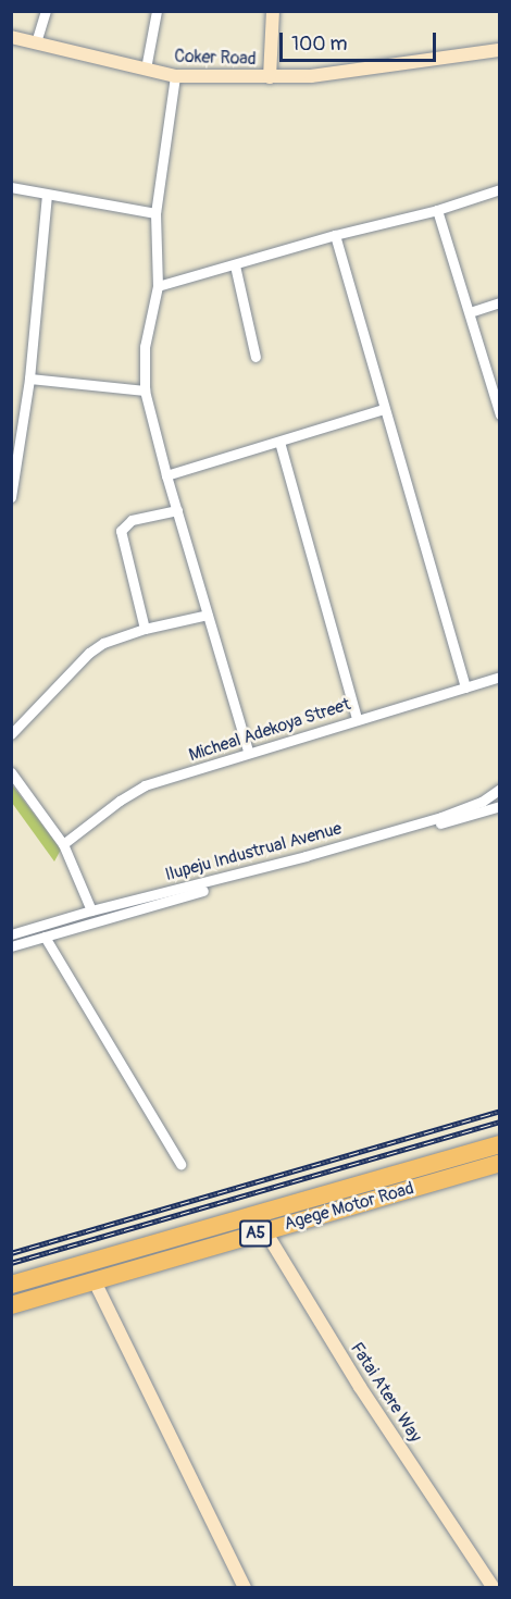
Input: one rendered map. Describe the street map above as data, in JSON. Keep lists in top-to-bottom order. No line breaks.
{"streets":{"highway":["Agege Motor Road","A5"],"street":["Coker Road","Micheal Adekoya Street","Ilupeju Industrual Avenue","Fatai Atere Way"]},"crossings":[["Agege Motor Road","Fatai Atere Way"]],"scale_bar":"100 m"}
